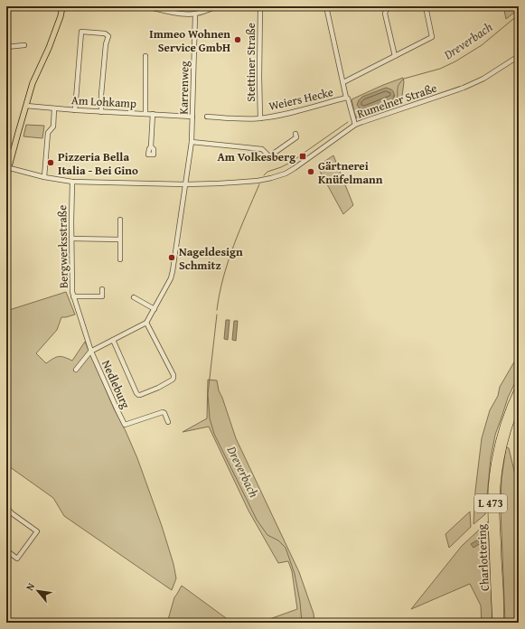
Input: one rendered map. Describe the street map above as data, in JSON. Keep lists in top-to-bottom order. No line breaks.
{"streets":{"highway":["L 473","Charlottering"],"street":["Stettiner Straße","Karrenweg","Weiers Hecke","Rumelner Straße","Am Lohkamp","Bergwerksstraße","Nedleburg"]},"crossings":[["Stettiner Straße","Weiers Hecke"],["Karrenweg","Rumelner Straße"],["Karrenweg","Am Lohkamp"],["Rumelner Straße","Am Lohkamp"],["Rumelner Straße","Bergwerksstraße"],["Bergwerksstraße","Nedleburg"]],"water":["Dreverbach"],"places":{"other":["Immeo Wohnen Service GmbH","Pizzeria Bella Italia - Bei Gino","Gärtnerei Knüfelmann","Nageldesign Schmitz"],"transit":["Am Volkesberg"]},"north":"top left"}
